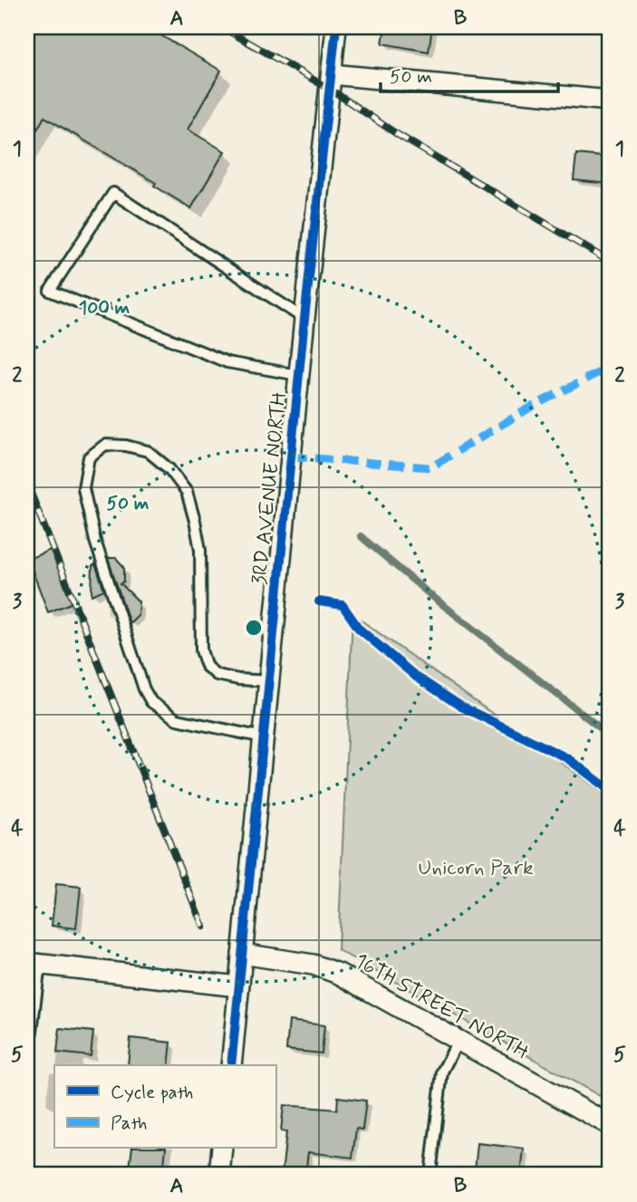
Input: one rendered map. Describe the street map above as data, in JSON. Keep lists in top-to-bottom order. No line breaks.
{"streets":{"street":["3RD AVENUE NORTH","16TH STREET NORTH"]},"crossings":[["3RD AVENUE NORTH","16TH STREET NORTH"]],"parks":["Unicorn Park"],"legend":["Cycle path","Path"],"scale_bar":"50 m","grid":{"columns":["A","B"],"rows":["1","2","3","4","5"]},"rings":["100 m","50 m"]}
